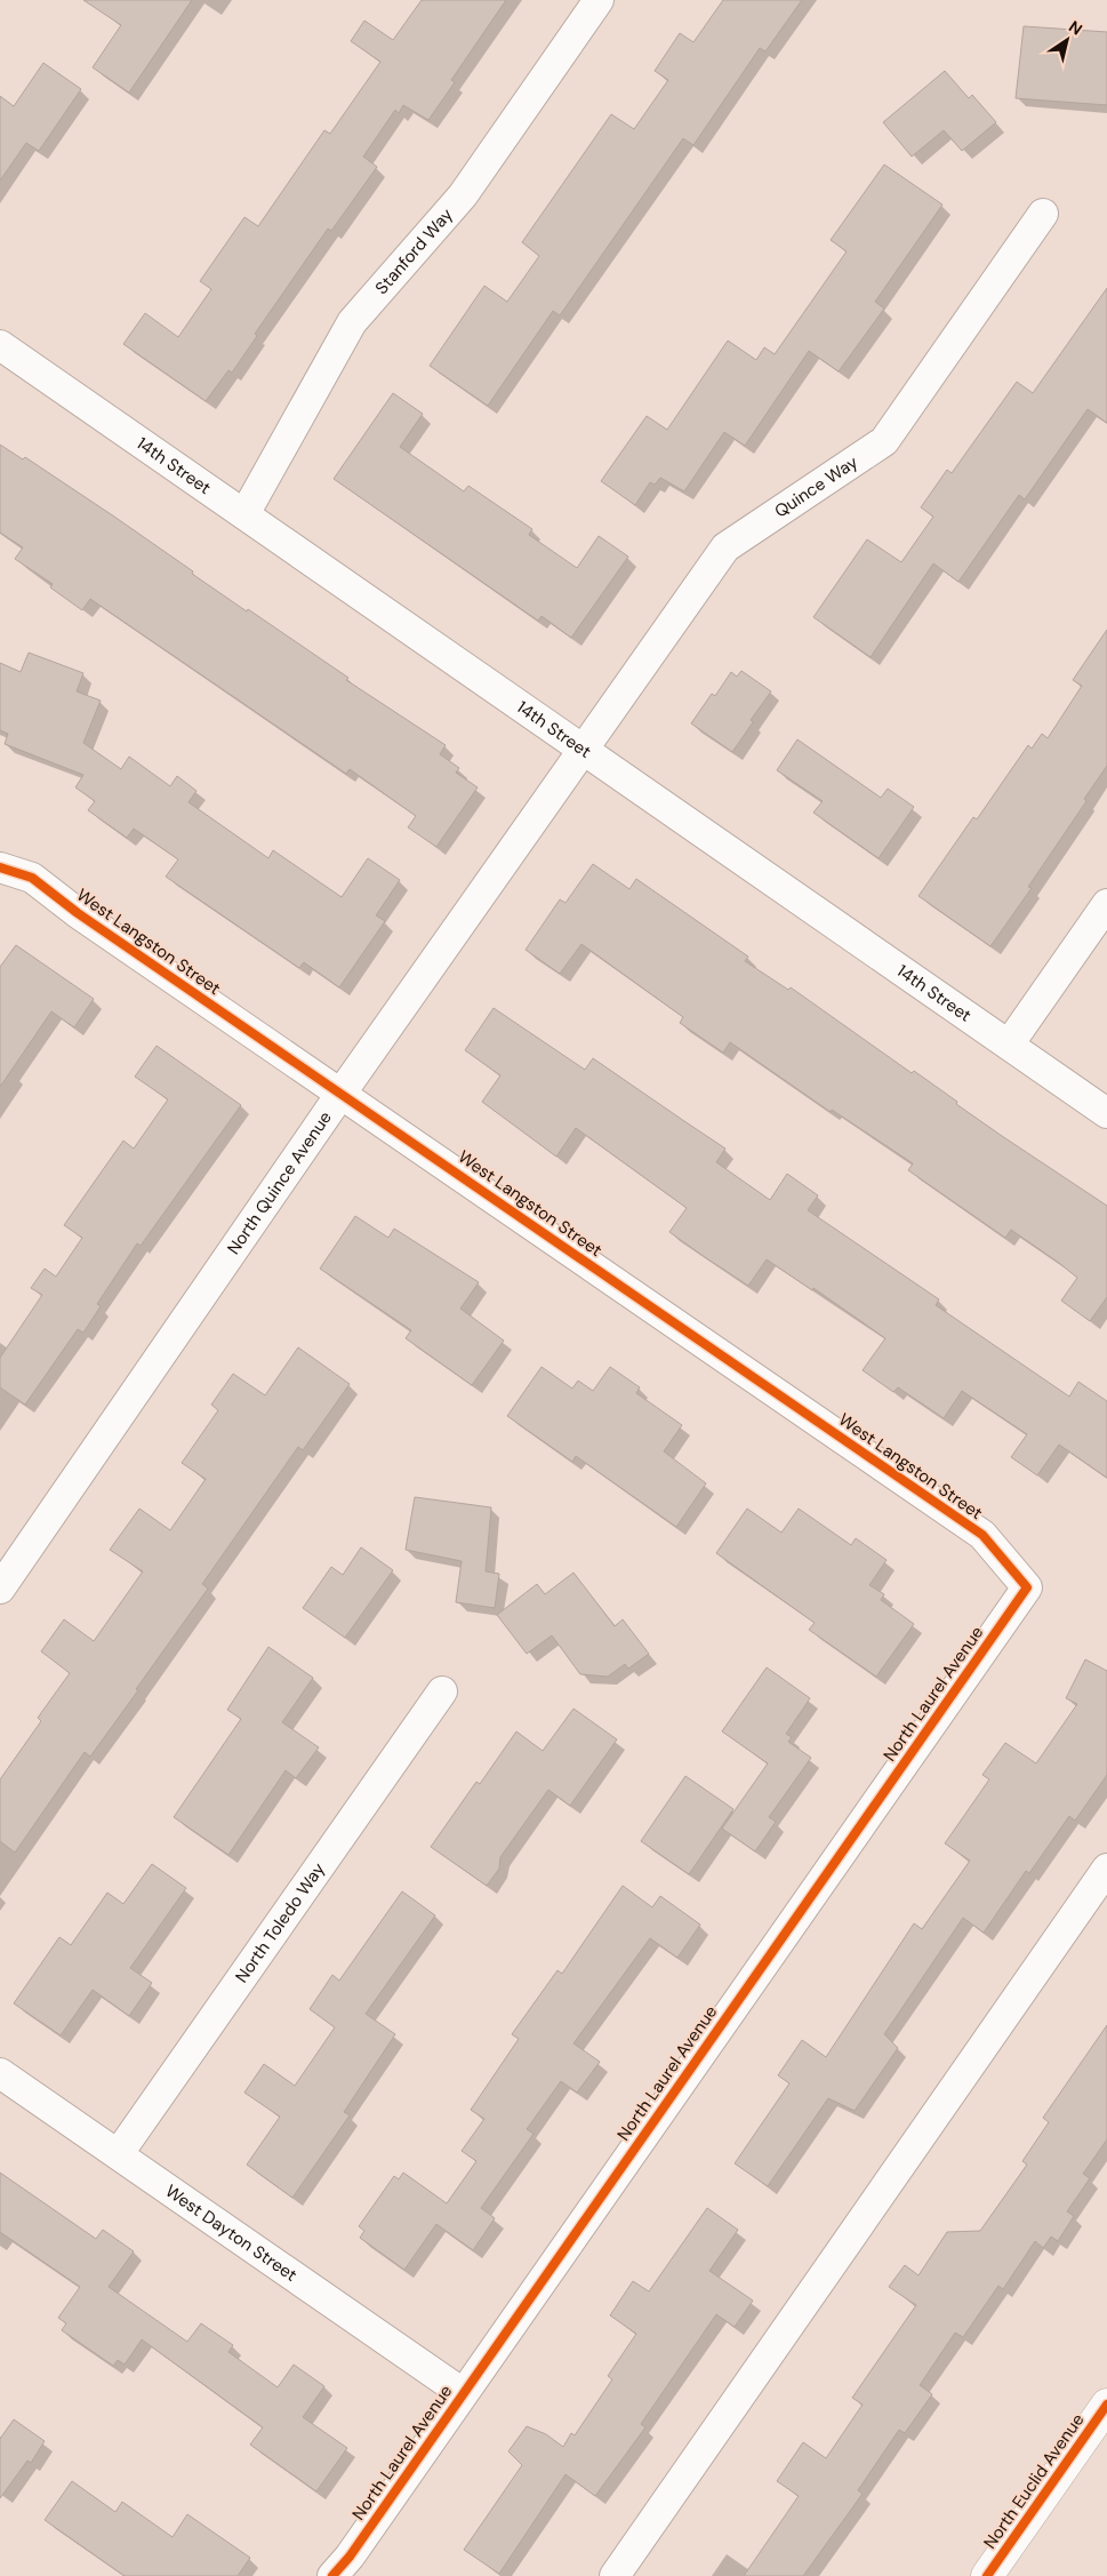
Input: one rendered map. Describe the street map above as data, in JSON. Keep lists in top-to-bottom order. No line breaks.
{"streets":{"main road":["North Euclid Avenue"],"street":["Stanford Way","14th Street","Quince Way","West Langston Street","North Quince Avenue","North Laurel Avenue","North Toledo Way","West Dayton Street"]},"crossings":[["Stanford Way","14th Street"],["14th Street","Quince Way"],["14th Street","North Quince Avenue"],["Quince Way","North Quince Avenue"],["West Langston Street","North Quince Avenue"],["West Langston Street","North Laurel Avenue"],["North Laurel Avenue","West Dayton Street"],["North Toledo Way","West Dayton Street"]],"north":"top right"}
